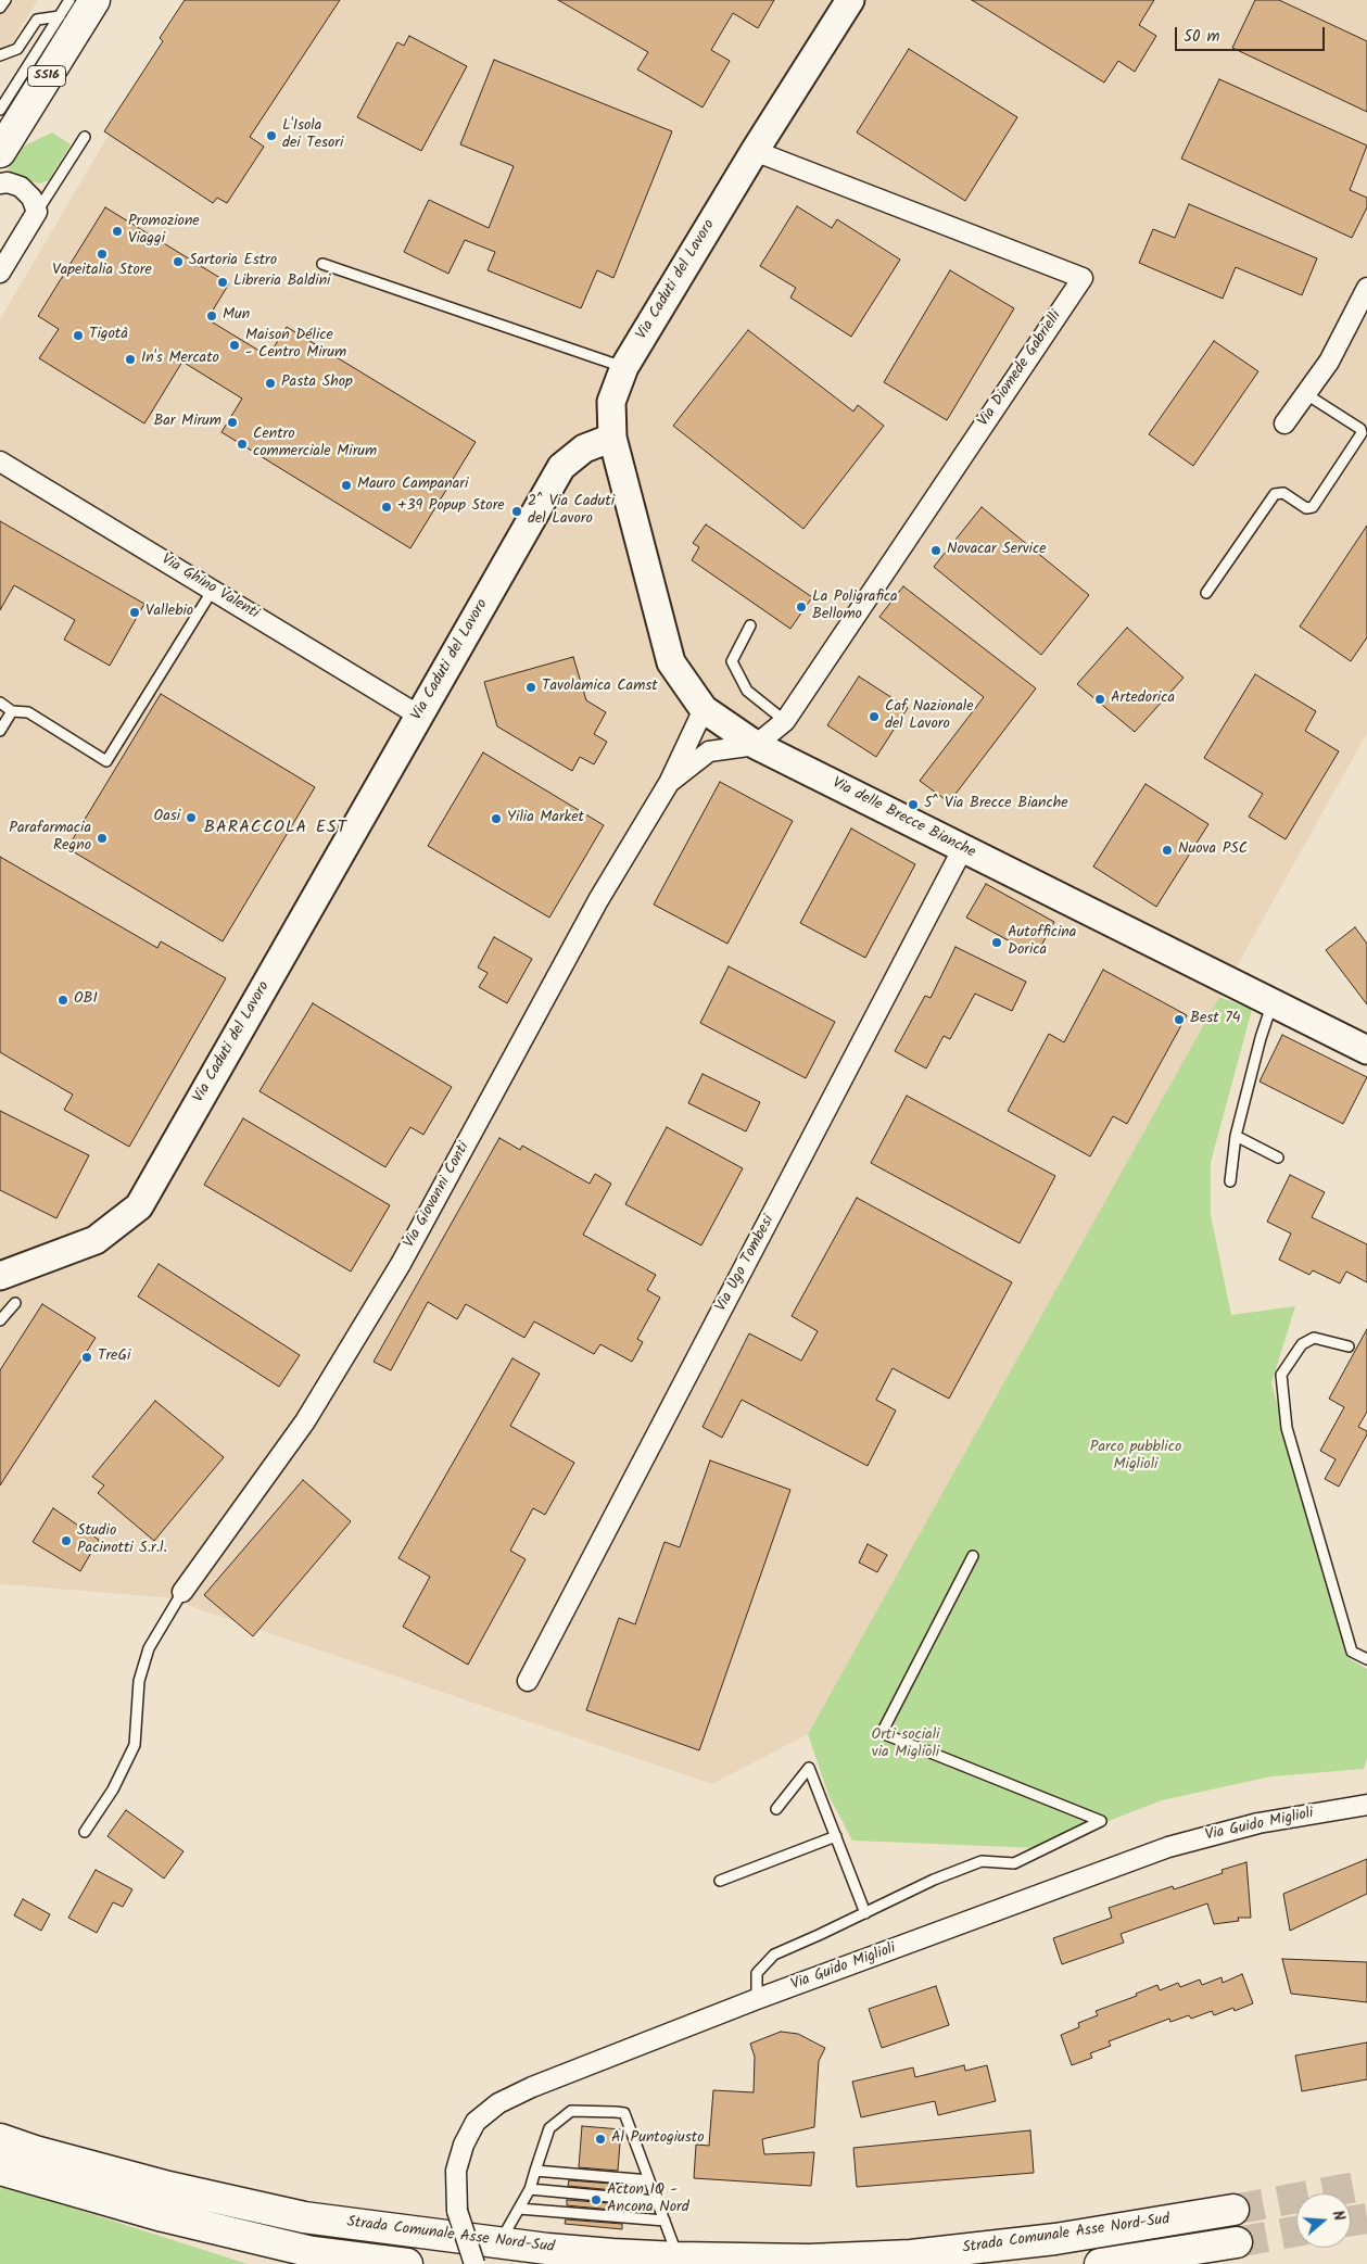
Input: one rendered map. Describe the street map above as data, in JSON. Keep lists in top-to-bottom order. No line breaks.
{"streets":{"main road":["SS16","Strada Comunale Asse Nord-Sud"],"street":["Via Caduti del Lavoro","Via Diomede Gabrielli","Via Ghino Valenti","Via delle Brecce Bianche","Via Giovanni Conti","Via Ugo Tombesi","Via Guido Miglioli"]},"crossings":[["Via Caduti del Lavoro","Via Diomede Gabrielli"],["Via Caduti del Lavoro","Via Ghino Valenti"],["Via Caduti del Lavoro","Via delle Brecce Bianche"],["Via Diomede Gabrielli","Via delle Brecce Bianche"],["Via Diomede Gabrielli","Via Giovanni Conti"],["Via delle Brecce Bianche","Via Giovanni Conti"],["Via delle Brecce Bianche","Via Ugo Tombesi"]],"districts":["BARACCOLA EST"],"parks":["Parco pubblico Miglioli","Orti sociali via Miglioli"],"places":["L'Isola dei Tesori","Promozione Viaggi","Vapeitalia Store","Sartoria Estro","Libreria Baldini","Mun","Tigotà","Maison Délice - Centro Mirum","In's Mercato","Pasta Shop","Bar Mirum","Centro commerciale Mirum","Mauro Campanari","+39 Popup Store","2^ Via Caduti del Lavoro","Novacar Service","La Poligrafica Bellomo","Vallebio","Tavolamica Camst","Artedorica","Caf Nazionale del Lavoro","5^ Via Brecce Bianche","Oasi","Yilia Market","Parafarmacia Regno","Nuova PSC","Autofficina Dorica","OBI","Best 74","TreGi","Studio Pacinotti S.r.l.","Al Puntogiusto","Acton 1Q - Ancona Nord"],"scale_bar":"50 m","north":"right"}
